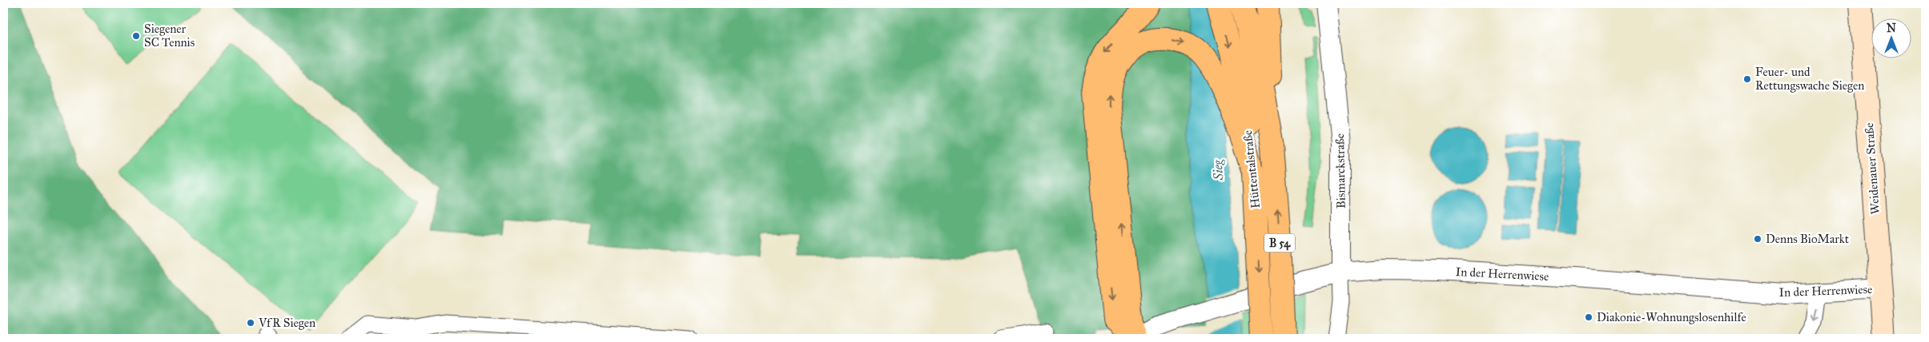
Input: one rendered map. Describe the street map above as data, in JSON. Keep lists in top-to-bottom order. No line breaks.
{"streets":{"highway":["Hüttentalstraße","B 54"],"main road":["Weidenauer Straße"],"street":["Bismarckstraße","In der Herrenwiese"]},"crossings":[["Weidenauer Straße","In der Herrenwiese"],["Bismarckstraße","In der Herrenwiese"]],"water":["Sieg"],"places":["Siegener SC Tennis","Feuer- und Rettungswache Siegen","Denns BioMarkt","Diakonie-Wohnungslosenhilfe","VfR Siegen"],"north":"top"}
